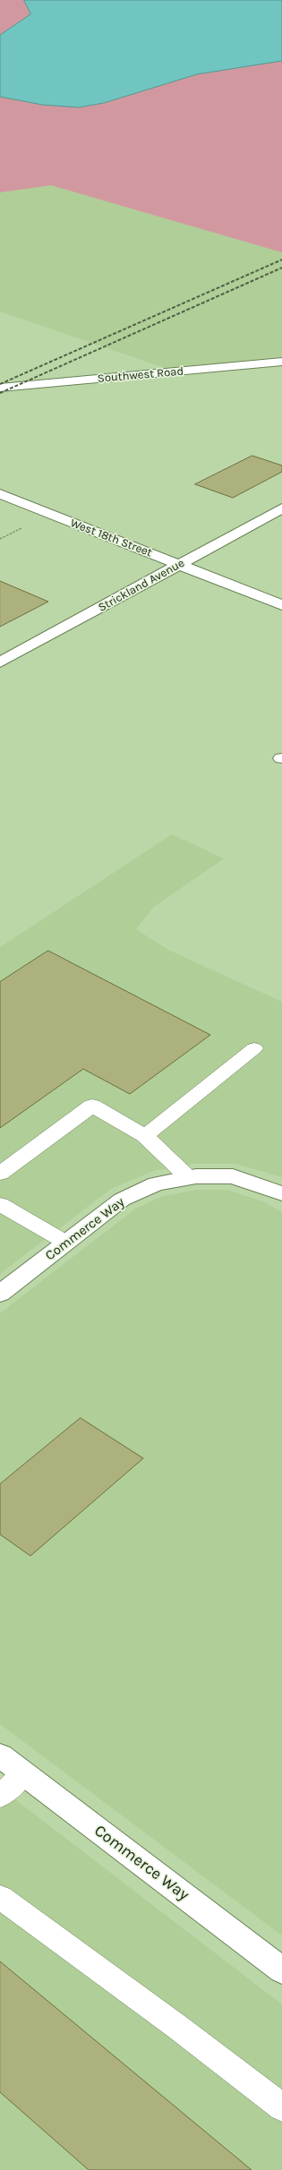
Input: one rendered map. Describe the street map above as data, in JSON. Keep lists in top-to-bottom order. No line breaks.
{"streets":{"street":["Southwest Road","West 18th Street","Strickland Avenue","Commerce Way"]},"crossings":[["West 18th Street","Strickland Avenue"]]}
